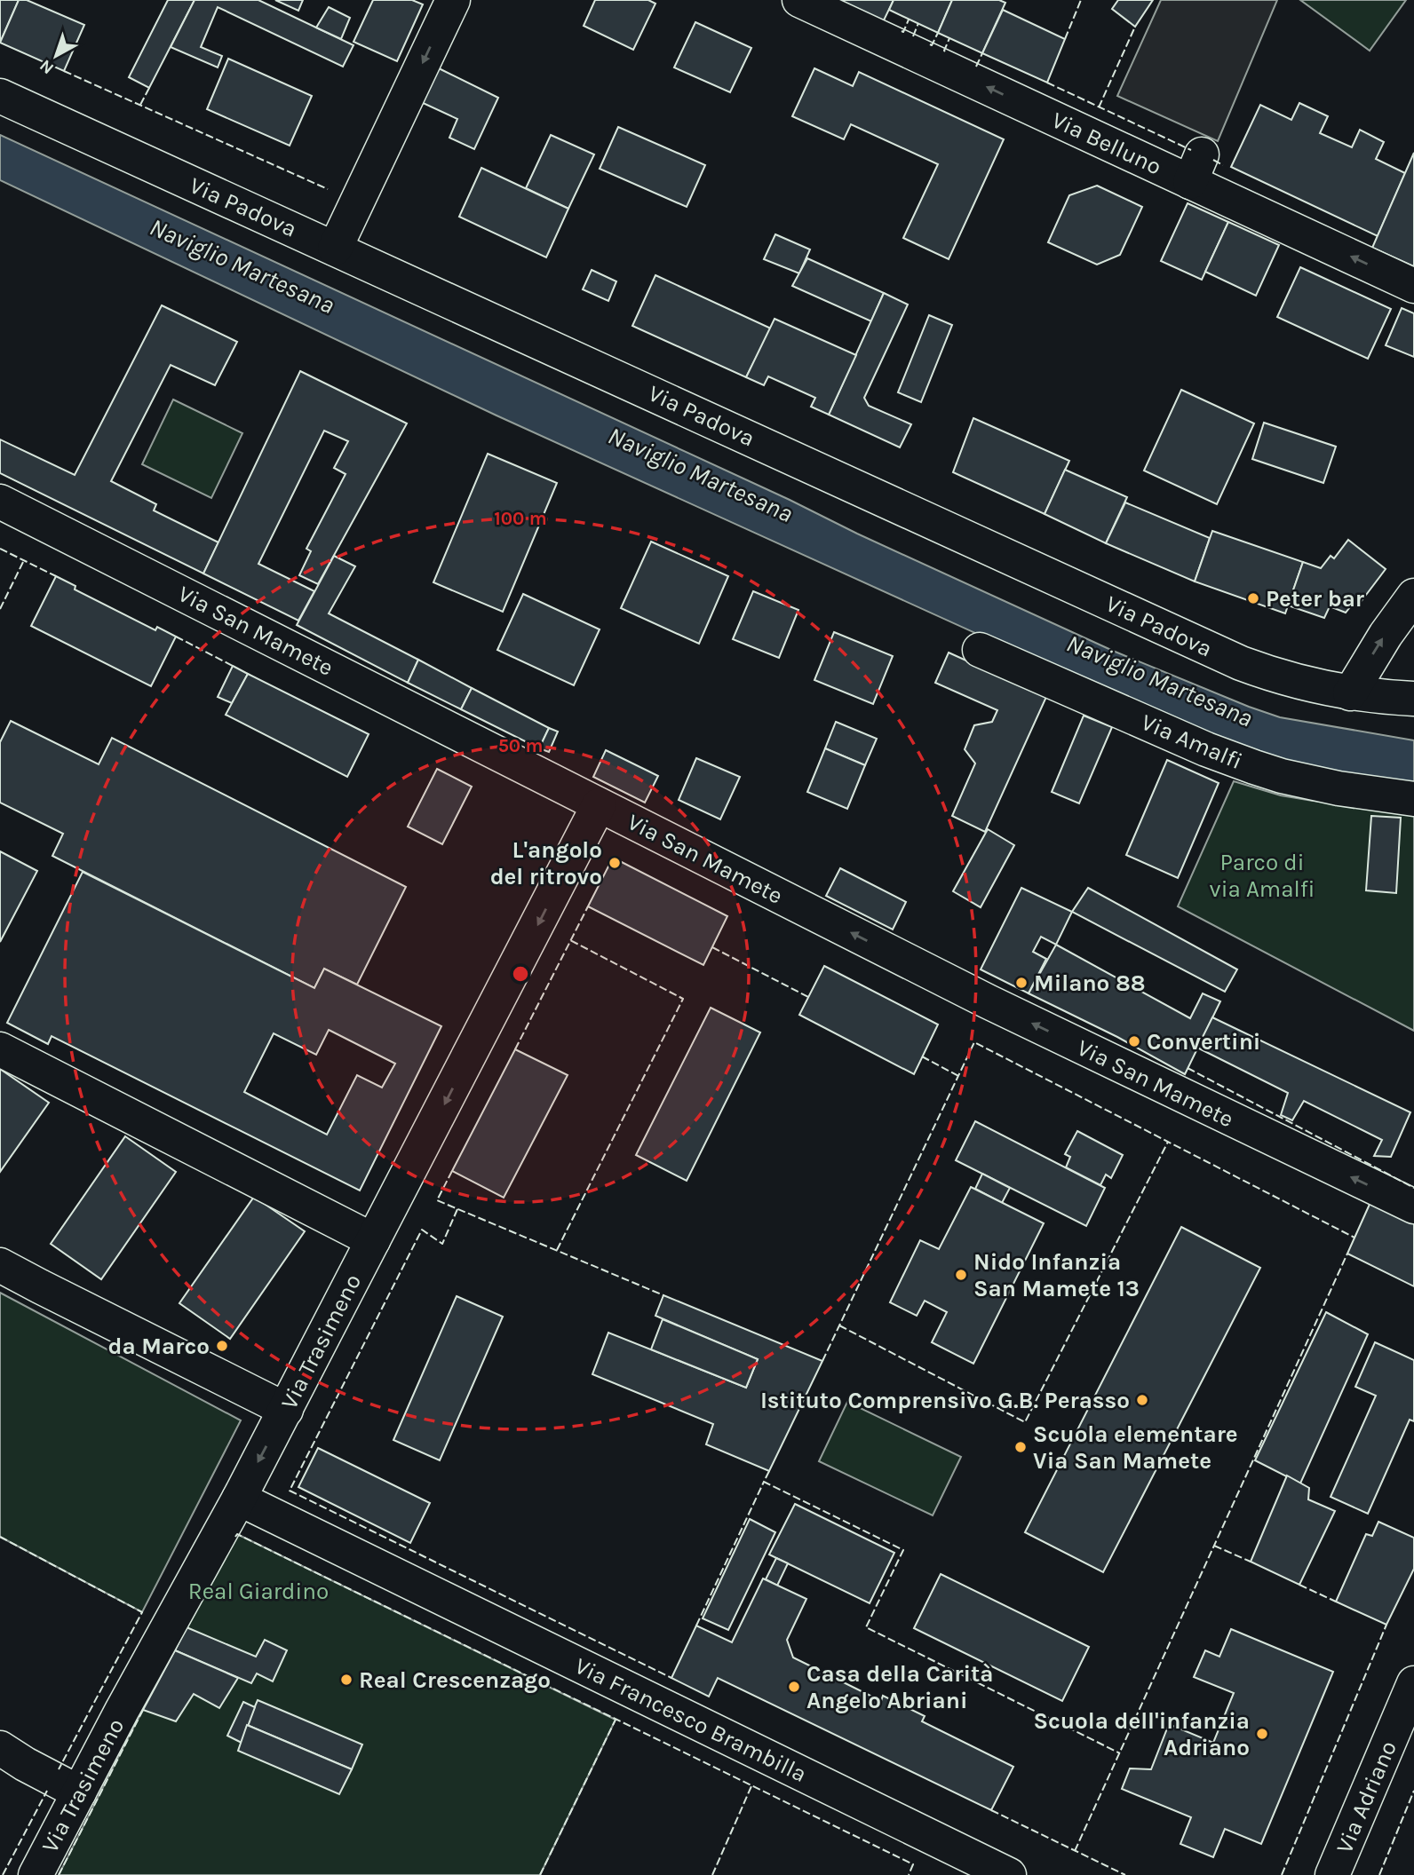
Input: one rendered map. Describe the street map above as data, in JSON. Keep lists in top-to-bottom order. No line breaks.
{"streets":{"street":["Via Belluno","Via Padova","Via San Mamete","Via Amalfi","Via Trasimeno","Via Francesco Brambilla","Via Adriano"]},"crossings":[["Via San Mamete","Via Trasimeno"],["Via Trasimeno","Via Francesco Brambilla"]],"one_way":["Via Belluno","Via San Mamete","Via Trasimeno"],"water":["Naviglio Martesana"],"parks":["Parco di via Amalfi","Real Giardino"],"places":["Peter bar","L'angolo del ritrovo","Milano 88","Convertini","Nido Infanzia San Mamete 13","da Marco","Istituto Comprensivo G.B. Perasso","Scuola elementare Via San Mamete","Real Crescenzago","Casa della Carità Angelo Abriani","Scuola dell'infanzia Adriano"],"north":"bottom left","rings":["100 m","50 m"]}
